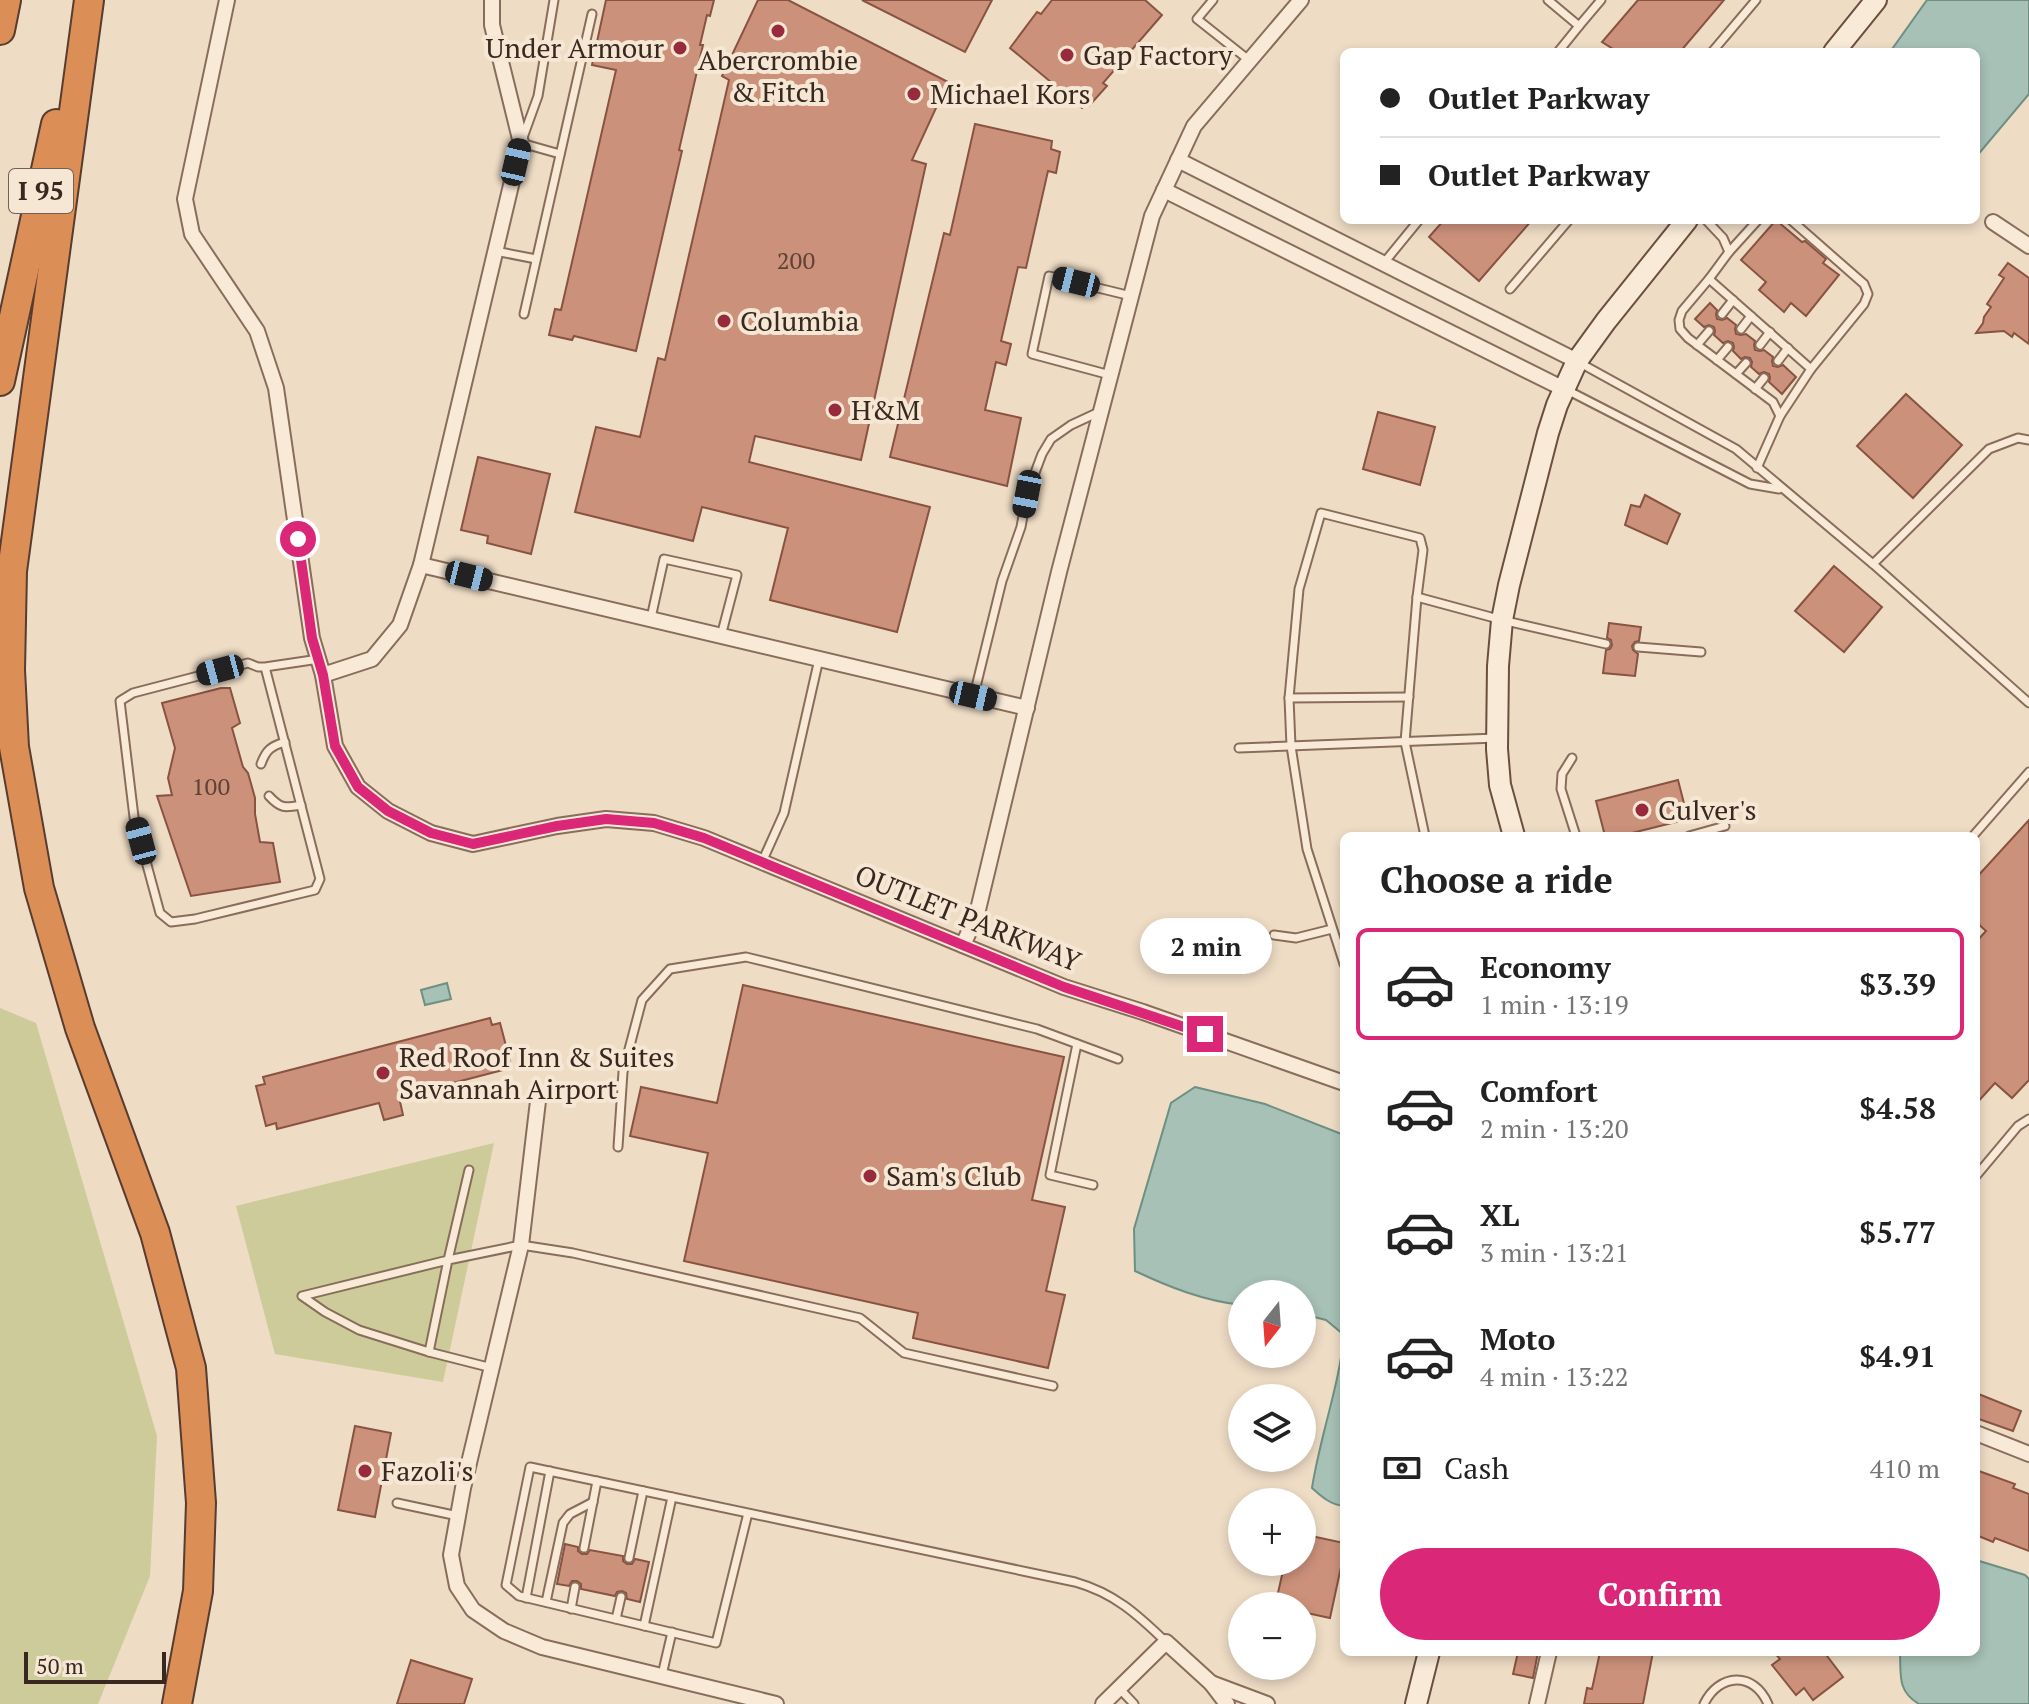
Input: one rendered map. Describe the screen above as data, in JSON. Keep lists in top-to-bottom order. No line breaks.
{"streets":{"highway":["I 95"],"street":["OUTLET PARKWAY"]},"places":["Abercrombie & Fitch","Under Armour","Gap Factory","Michael Kors","Columbia","H&M","Culver's","Red Roof Inn & Suites Savannah Airport","Sam's Club","Fazoli's"],"house_numbers":["200","100"],"scale_bar":"50 m","north":"bottom","page":{"banner":["Outlet Parkway","Outlet Parkway"],"heading":"Choose a ride","bubble":"2 min","list":[{"name":"Economy","note":"1 min · 13:19","value":"$3.39"},{"name":"Comfort","note":"2 min · 13:20","value":"$4.58"},{"name":"XL","note":"3 min · 13:21","value":"$5.77"},{"name":"Moto","note":"4 min · 13:22","value":"$4.91"}],"map_buttons":["+","−"],"pay":["Cash","410 m"],"buttons":"Confirm","scale":"50 m"}}
